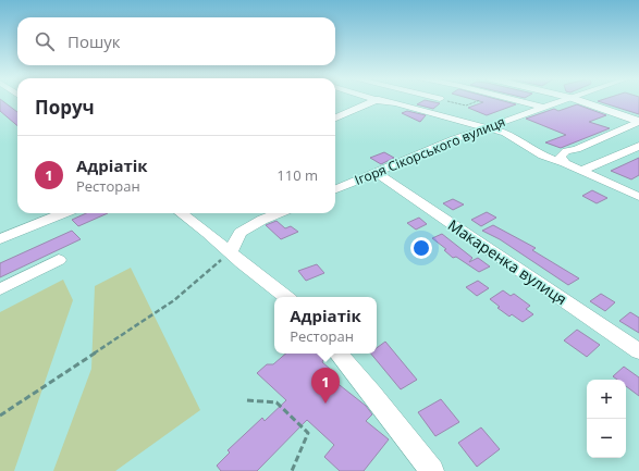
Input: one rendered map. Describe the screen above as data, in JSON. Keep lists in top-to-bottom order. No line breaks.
{"streets":{"street":["Ігоря Сікорського вулиця","Макаренка вулиця"]},"crossings":[["Ігоря Сікорського вулиця","Макаренка вулиця"]],"page":{"search":"Пошук","heading":"Поруч","list":[{"mark":"1","name":"Адріатік","note":"Ресторан","value":"110 m"}],"popup":["Адріатік","Ресторан"],"pins":"1","map_buttons":["+","−"]}}
